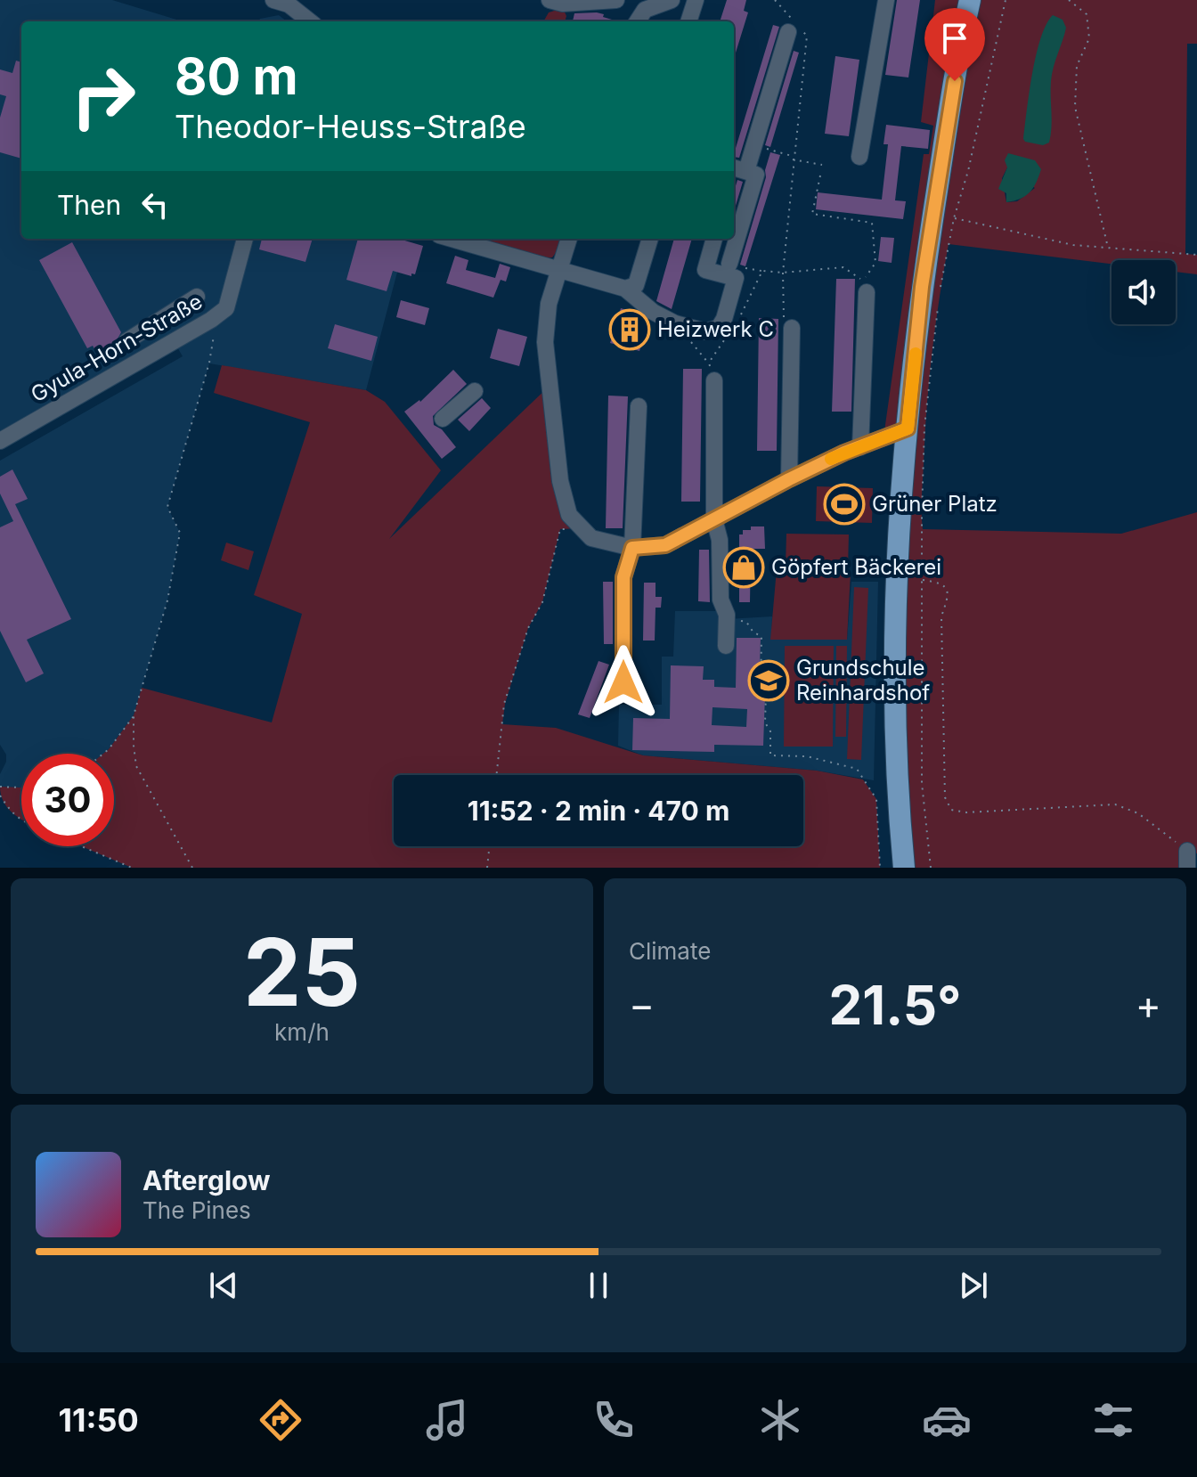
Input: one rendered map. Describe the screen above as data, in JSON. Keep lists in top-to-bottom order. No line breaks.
{"streets":{"street":["Gyula-Horn-Straße"]},"places":{"building":["Heizwerk C"],"sports":["Grüner Platz"],"shop":["Göpfert Bäckerei"],"school or university":["Grundschule Reinhardshof"]},"page":{"turn":["80 m","Theodor-Heuss-Straße"],"then":"Then","limit":"30","trip":"11:52 · 2 min · 470 m","tile":[["25","km/h"],"Climate"],"heat":["−","21.5°","+"],"song":["Afterglow","The Pines"],"tabs":"11:50"}}
